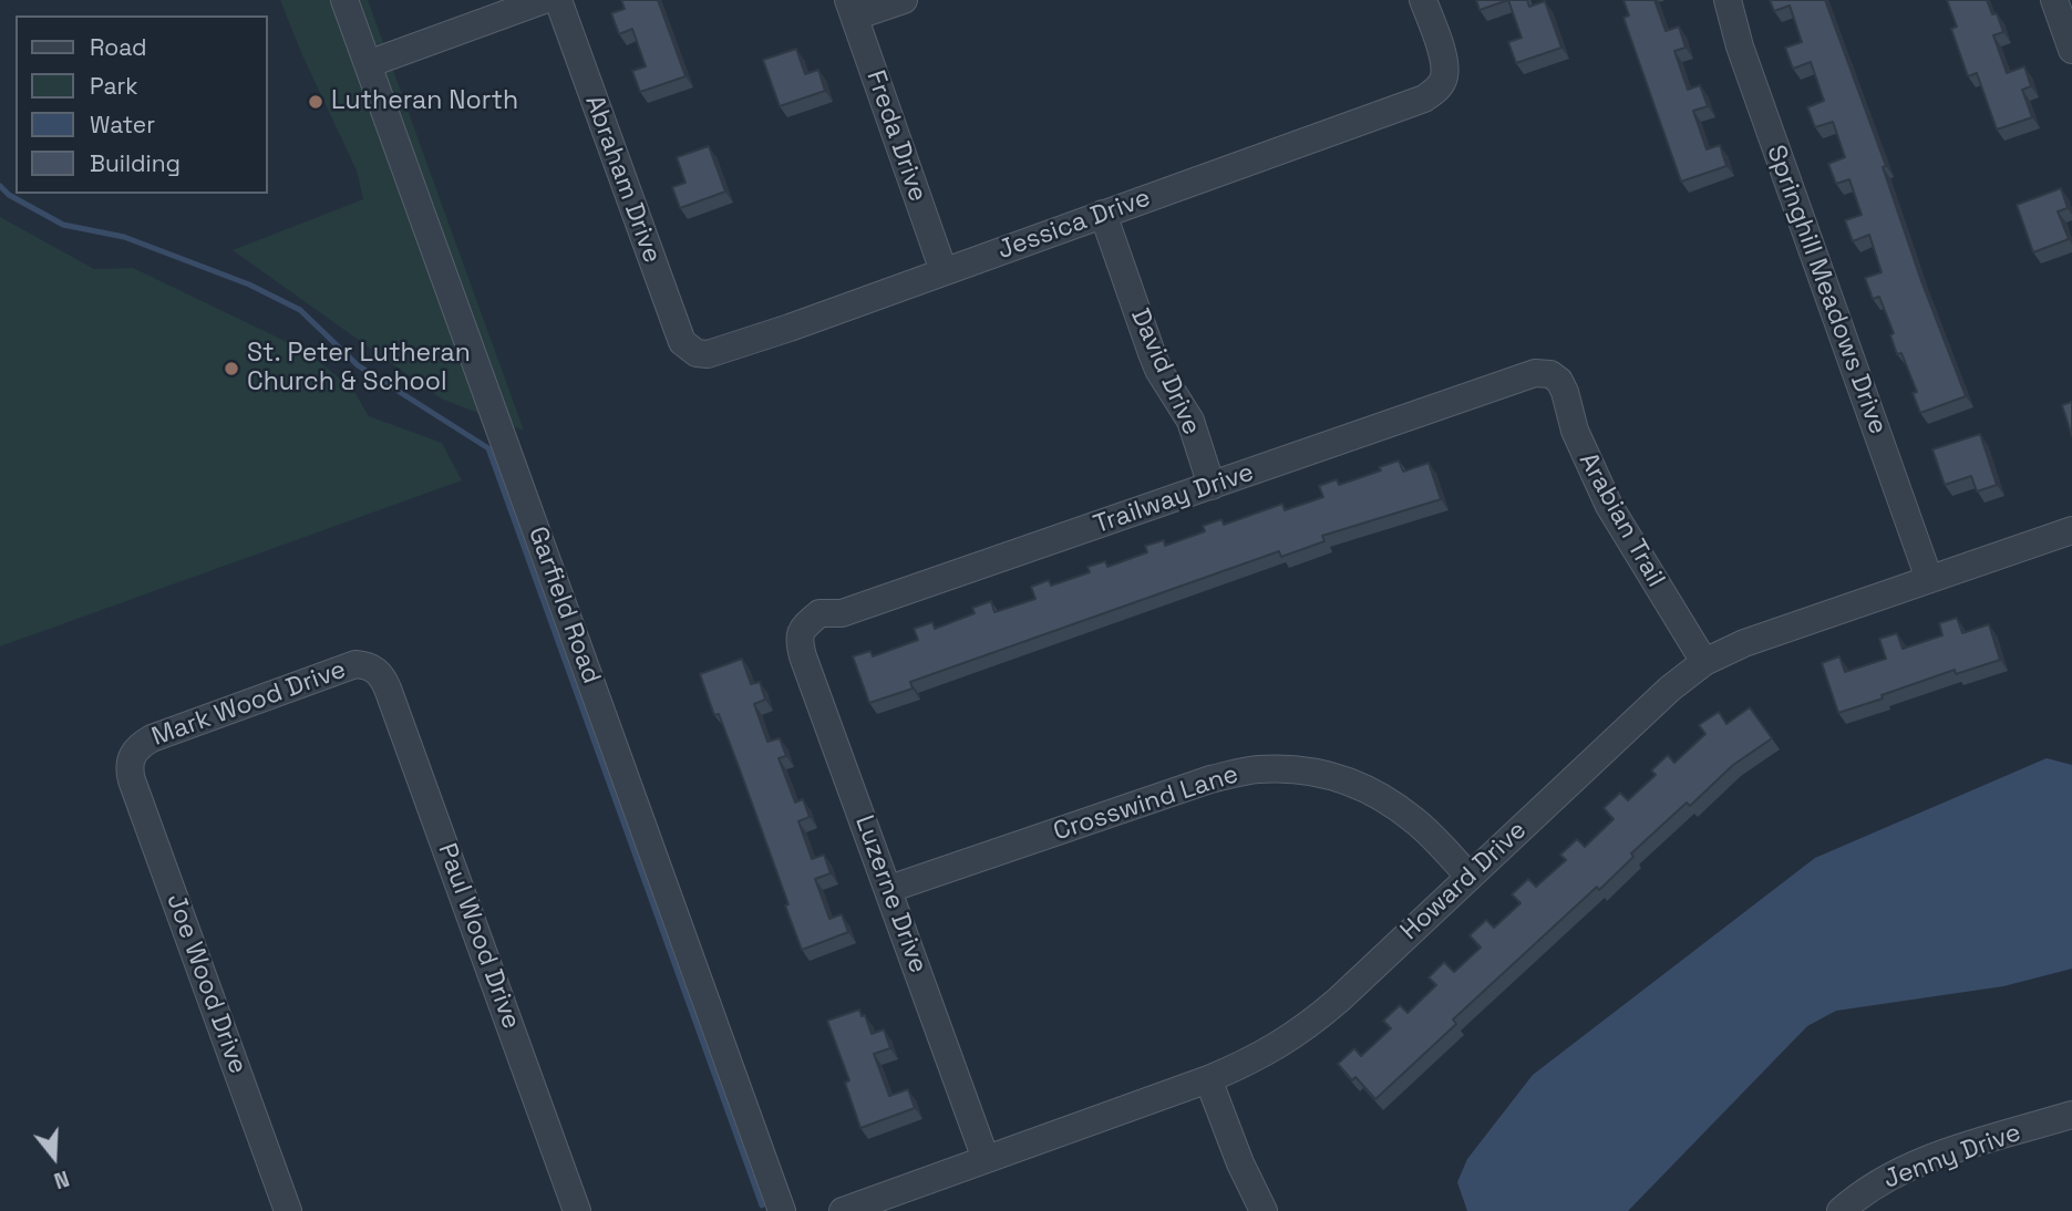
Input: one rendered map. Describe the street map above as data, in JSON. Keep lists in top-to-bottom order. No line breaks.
{"streets":{"street":["Freda Drive","Abraham Drive","Jessica Drive","Springhill Meadows Drive","David Drive","Trailway Drive","Arabian Trail","Garfield Road","Mark Wood Drive","Crosswind Lane","Howard Drive","Luzerne Drive","Paul Wood Drive","Joe Wood Drive","Jenny Drive"]},"crossings":[["Freda Drive","Jessica Drive"],["Abraham Drive","Jessica Drive"],["Jessica Drive","David Drive"],["Springhill Meadows Drive","Howard Drive"],["David Drive","Trailway Drive"],["Trailway Drive","Arabian Trail"],["Trailway Drive","Luzerne Drive"],["Arabian Trail","Howard Drive"],["Mark Wood Drive","Paul Wood Drive"],["Mark Wood Drive","Joe Wood Drive"],["Crosswind Lane","Howard Drive"],["Crosswind Lane","Luzerne Drive"],["Howard Drive","Luzerne Drive"]],"places":["Lutheran North","St. Peter Lutheran Church & School"],"legend":["Road","Park","Water","Building"],"north":"bottom"}
